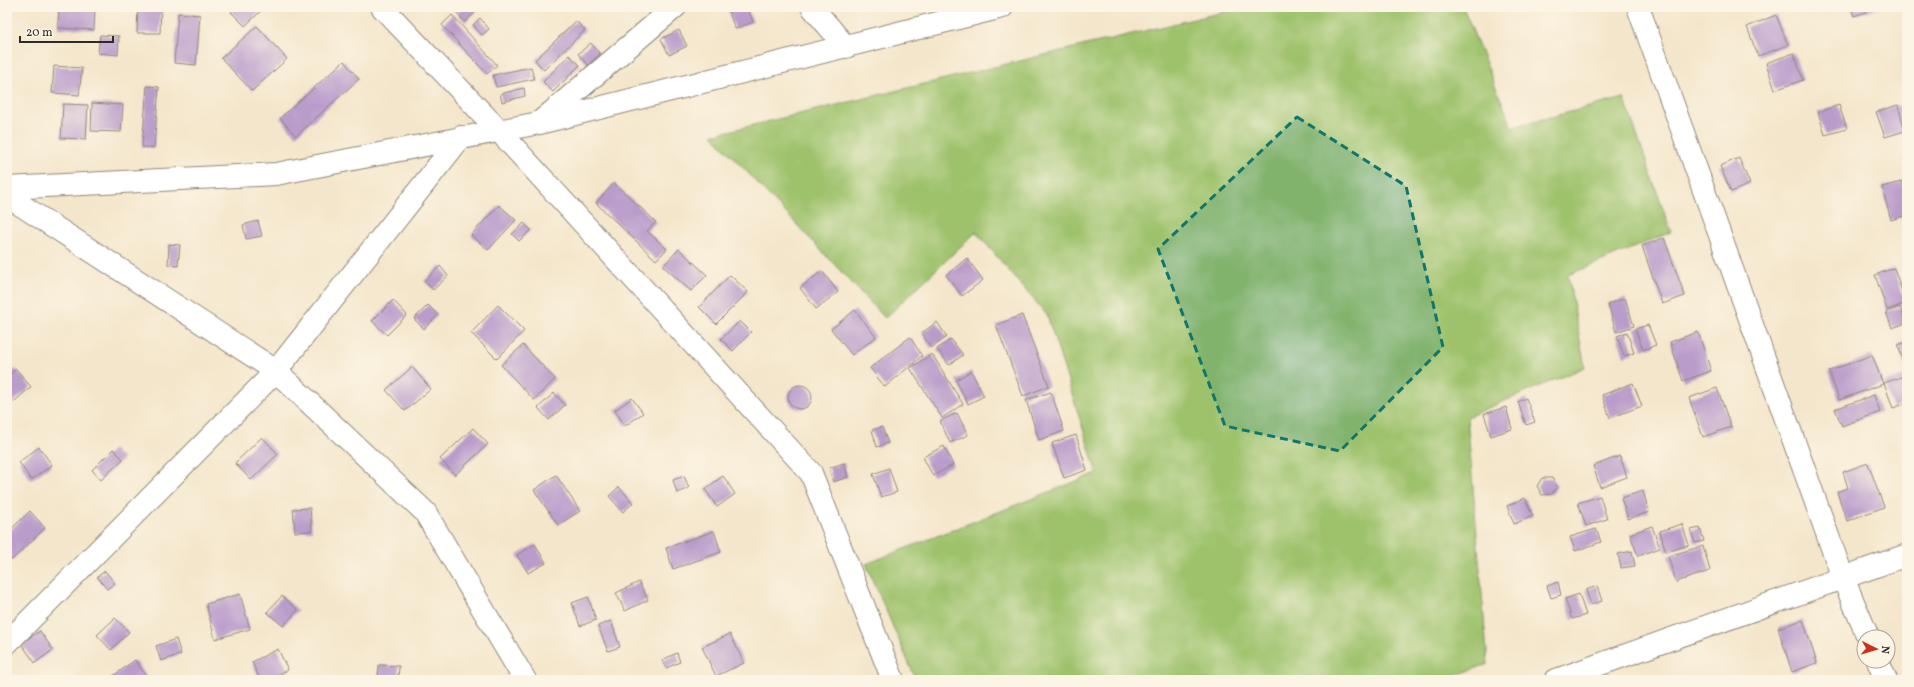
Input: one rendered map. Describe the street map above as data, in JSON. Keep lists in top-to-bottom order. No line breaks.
{"scale_bar":"20 m","north":"right"}
